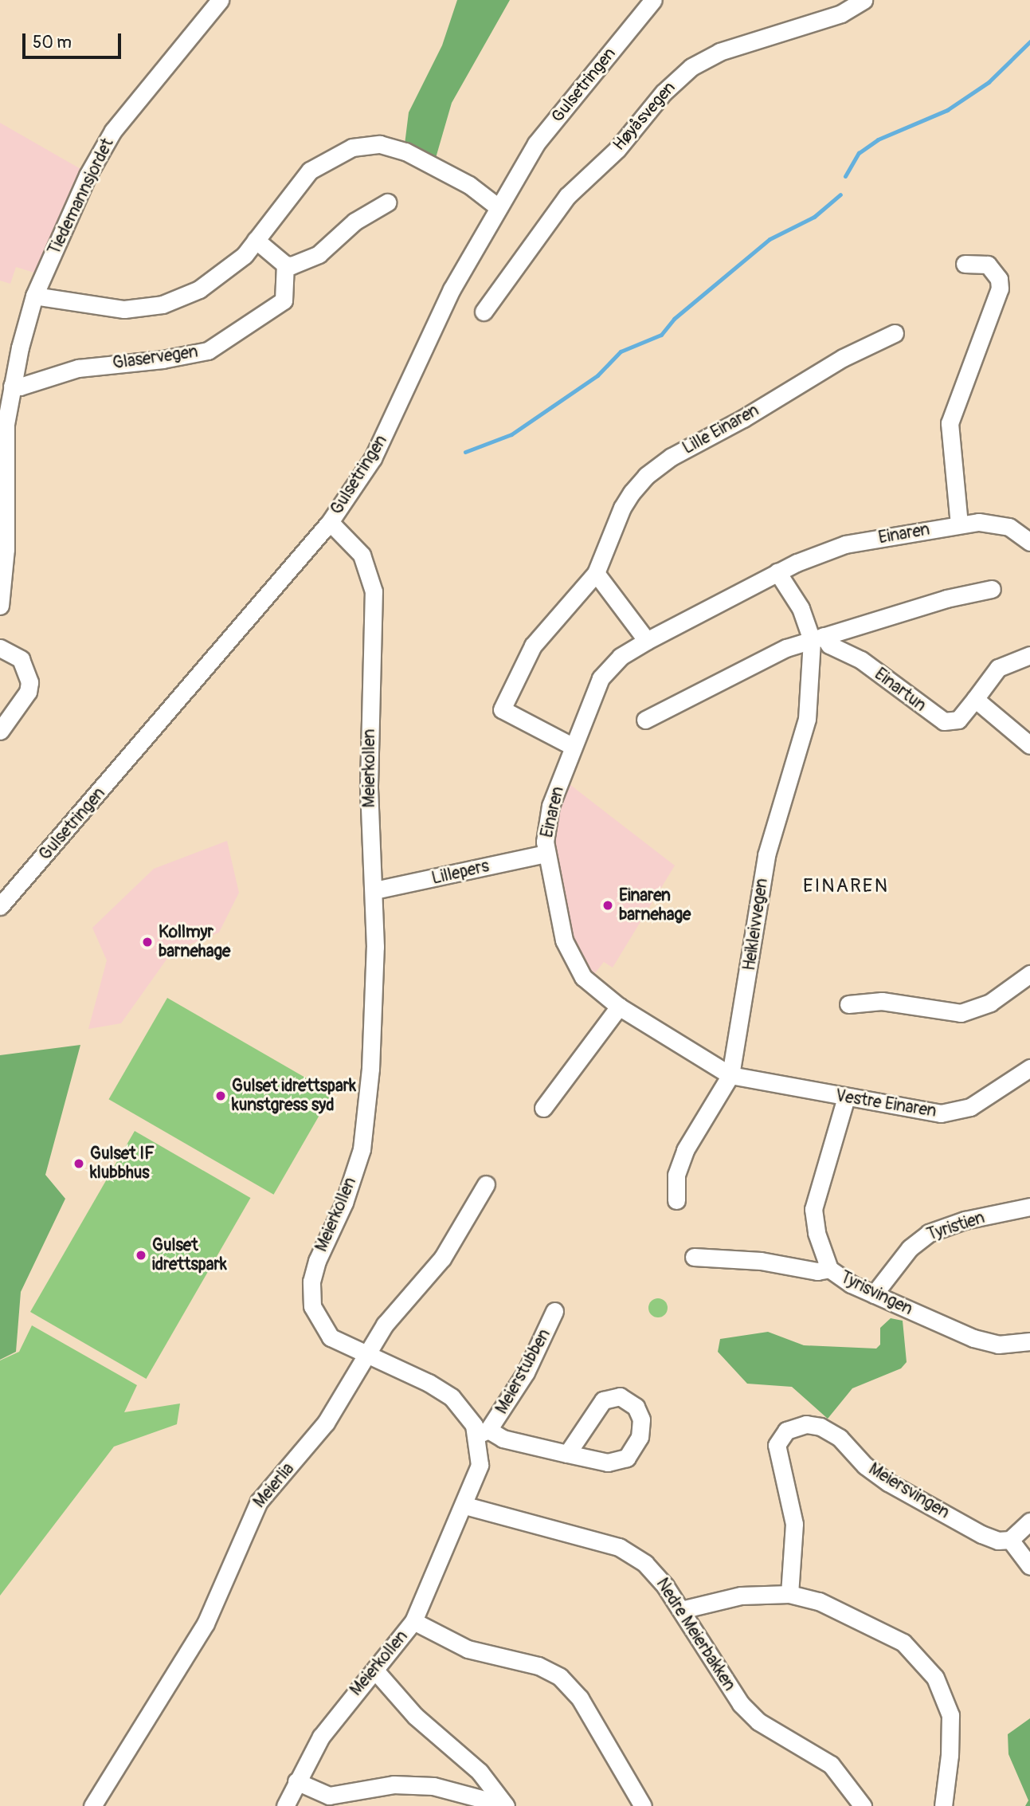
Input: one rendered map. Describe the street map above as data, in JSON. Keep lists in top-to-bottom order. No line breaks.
{"streets":{"street":["Gulsetringen","Høyåsvegen","Tiedemannsjordet","Glaservegen","Lille Einaren","Einaren","Einartun","Meierkollen","Lillepers","Heikleivvegen","Vestre Einaren","Tyristien","Tyrisvingen","Meierstubben","Meierlia","Meiersvingen","Nedre Meierbakken"]},"crossings":[["Gulsetringen","Meierkollen"],["Lille Einaren","Einaren"],["Einaren","Lillepers"],["Einaren","Heikleivvegen"],["Einaren","Vestre Einaren"],["Einartun","Heikleivvegen"],["Meierkollen","Lillepers"],["Meierkollen","Meierstubben"],["Meierkollen","Meierlia"],["Meierkollen","Nedre Meierbakken"],["Heikleivvegen","Vestre Einaren"],["Vestre Einaren","Tyrisvingen"],["Tyristien","Tyrisvingen"]],"districts":["EINAREN"],"places":["Einaren barnehage","Kollmyr barnehage","Gulset idrettspark kunstgress syd","Gulset IF klubbhus","Gulset idrettspark"],"scale_bar":"50 m"}
